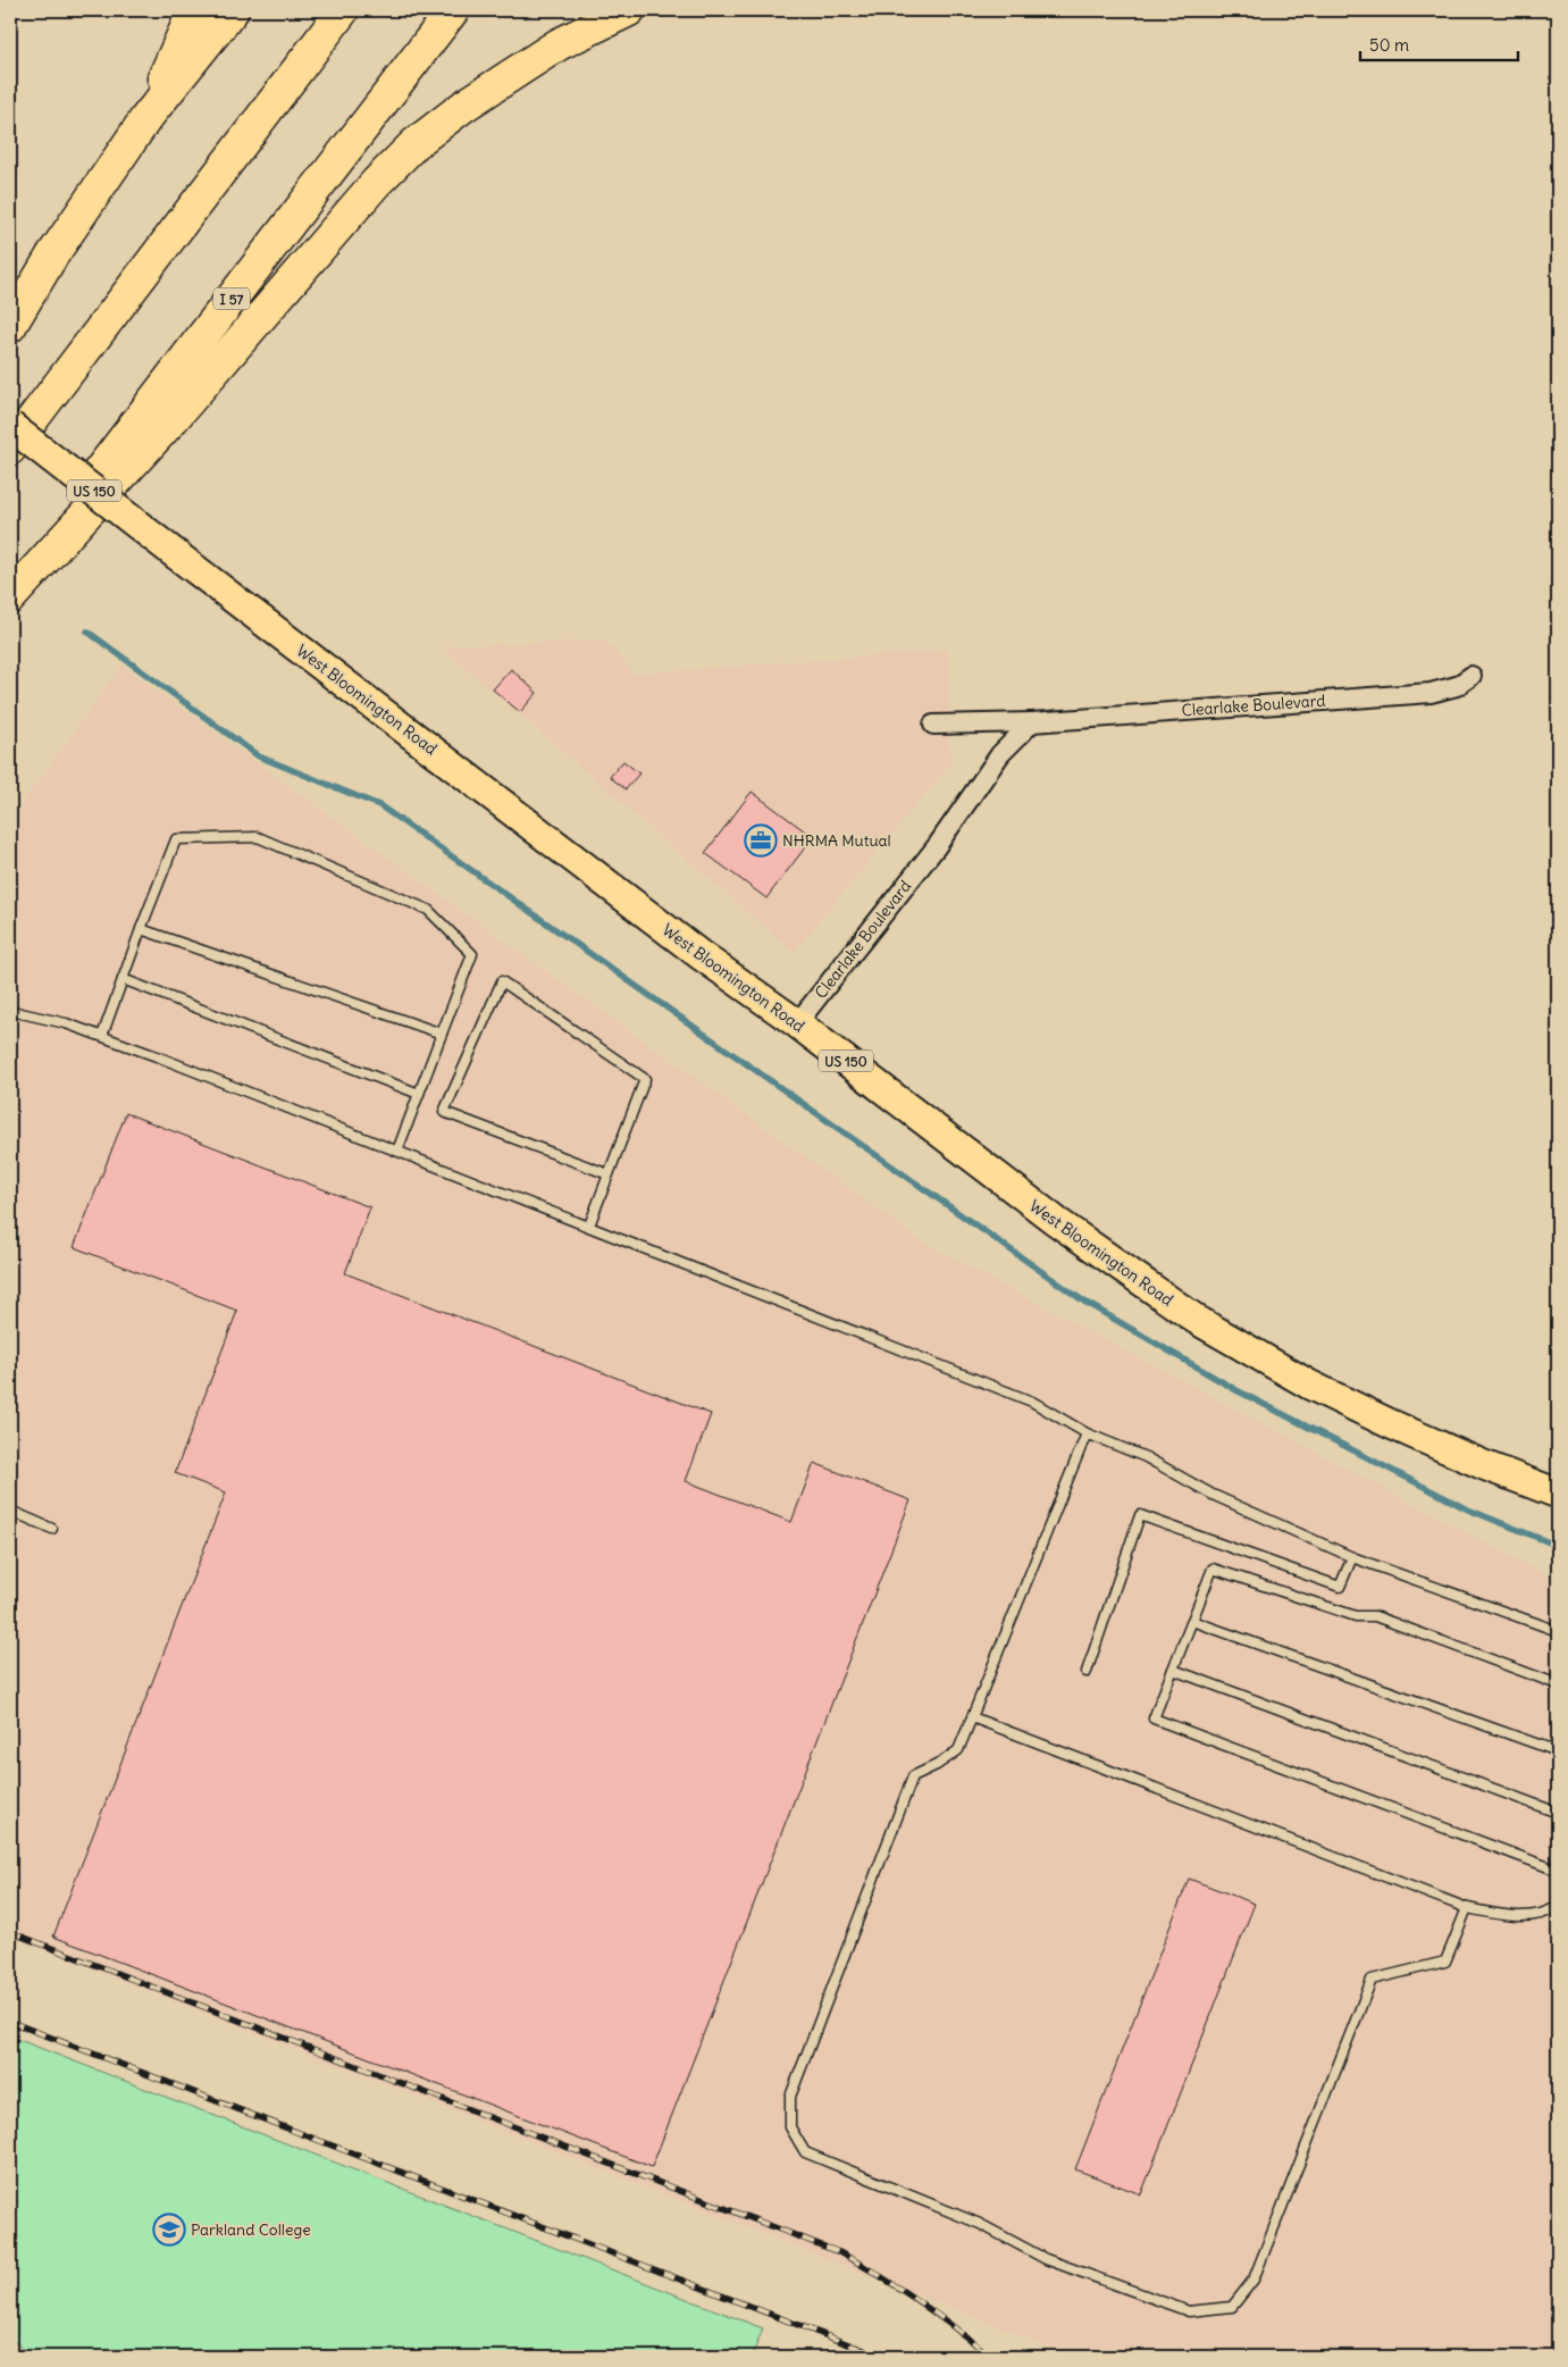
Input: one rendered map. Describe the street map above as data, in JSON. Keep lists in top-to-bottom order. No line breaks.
{"streets":{"highway":["I 57"],"main road":["US 150","West Bloomington Road"],"street":["Clearlake Boulevard"]},"crossings":[["West Bloomington Road","Clearlake Boulevard"]],"places":{"office":["NHRMA Mutual"],"school or university":["Parkland College"]},"scale_bar":"50 m"}
